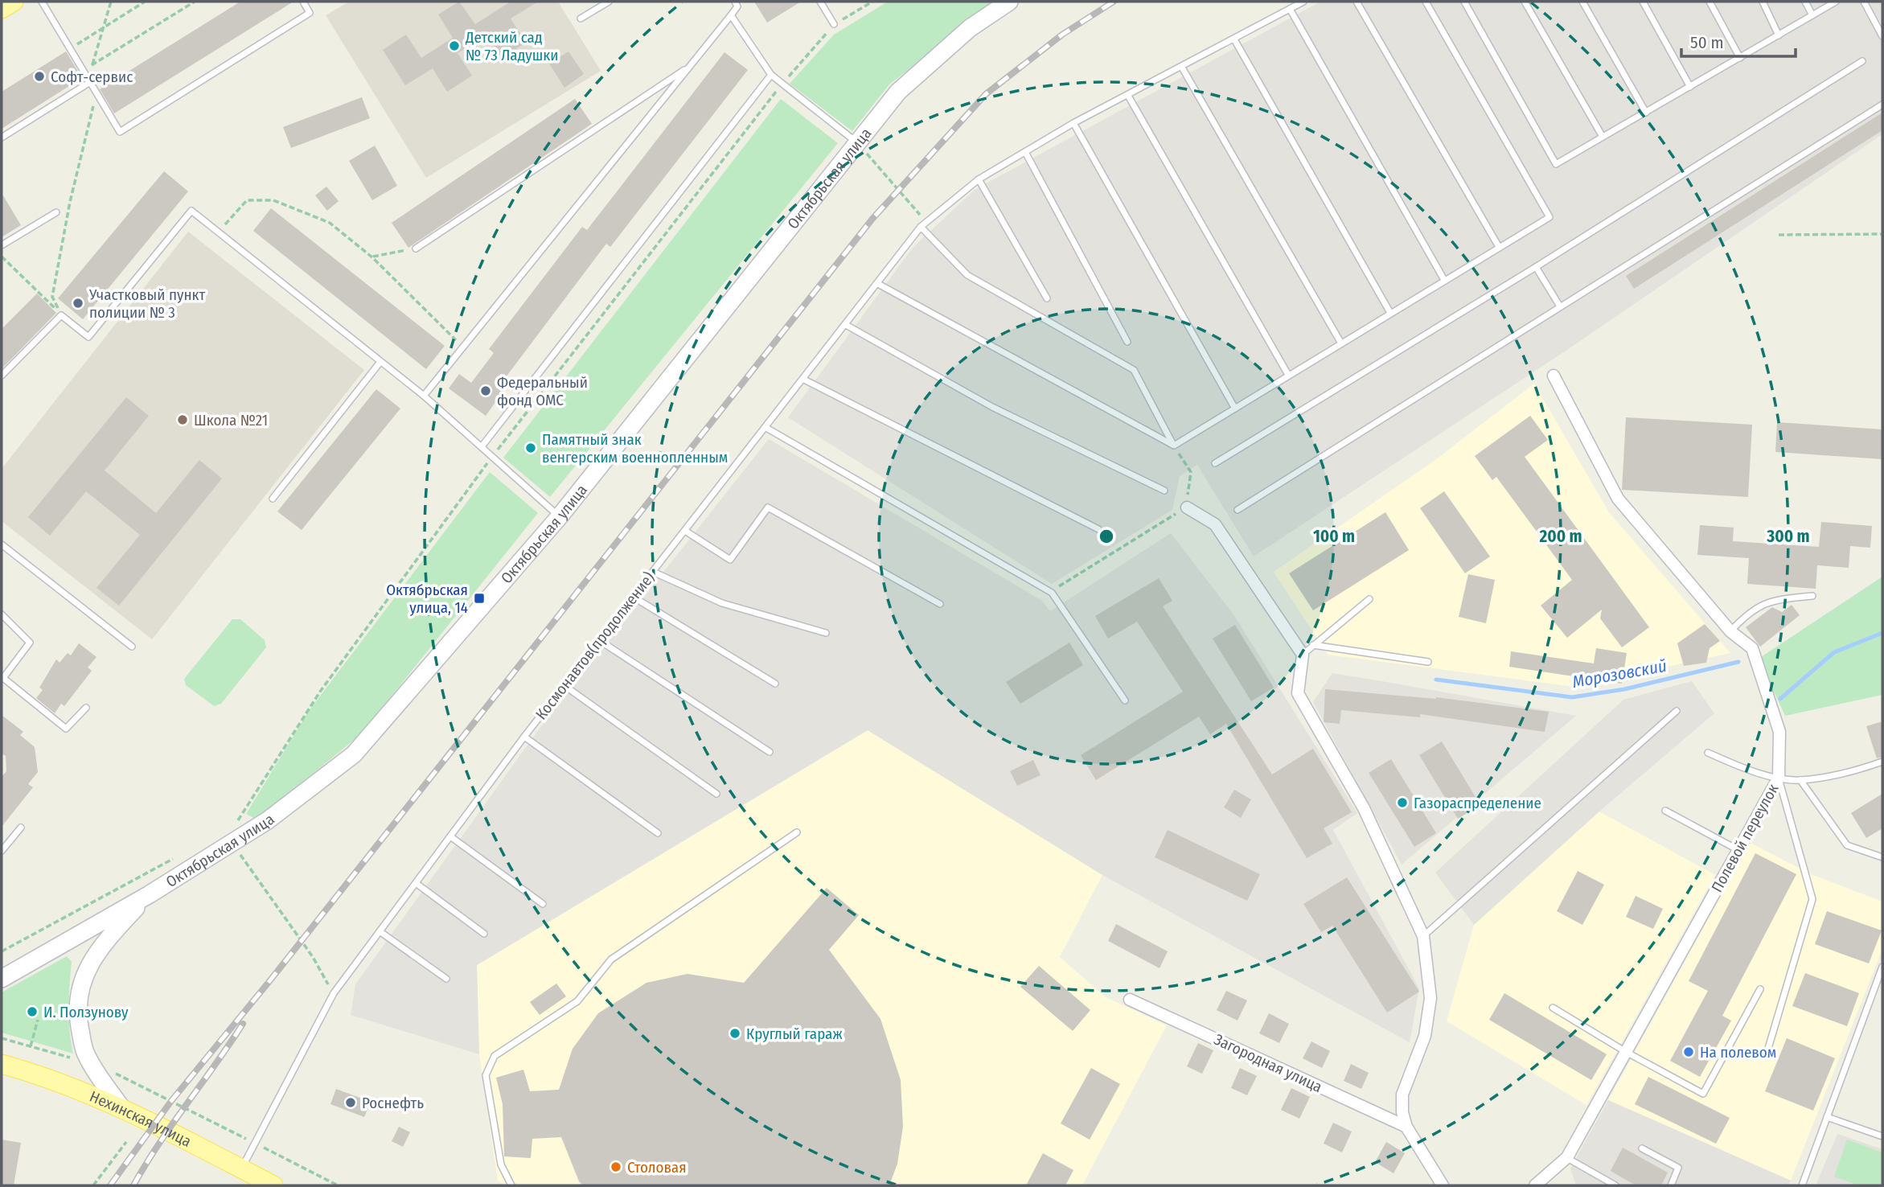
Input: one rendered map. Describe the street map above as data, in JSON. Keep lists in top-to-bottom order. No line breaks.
{"streets":{"main road":["Октябрьская улица","Нехинская улица"],"street":["Полевой переулок","Загородная улица"],"lane":["Космонавтов(продолжение)"]},"crossings":[["Космонавтов(продолжение)","Нехинская улица"]],"water":["Морозовский"],"places":{"other":["Детский сад № 73 Ладушки","Софт-сервис","Участковый пункт полиции № 3","Федеральный фонд ОМС","Школа №21","Памятный знак венгерским военнопленным","Газораспределение","И. Ползунову","Круглый гараж","На полевом","Роснефть","Столовая"],"transit":["Октябрьская улица, 14"]},"scale_bar":"50 m","rings":["100 m","200 m","300 m"]}
